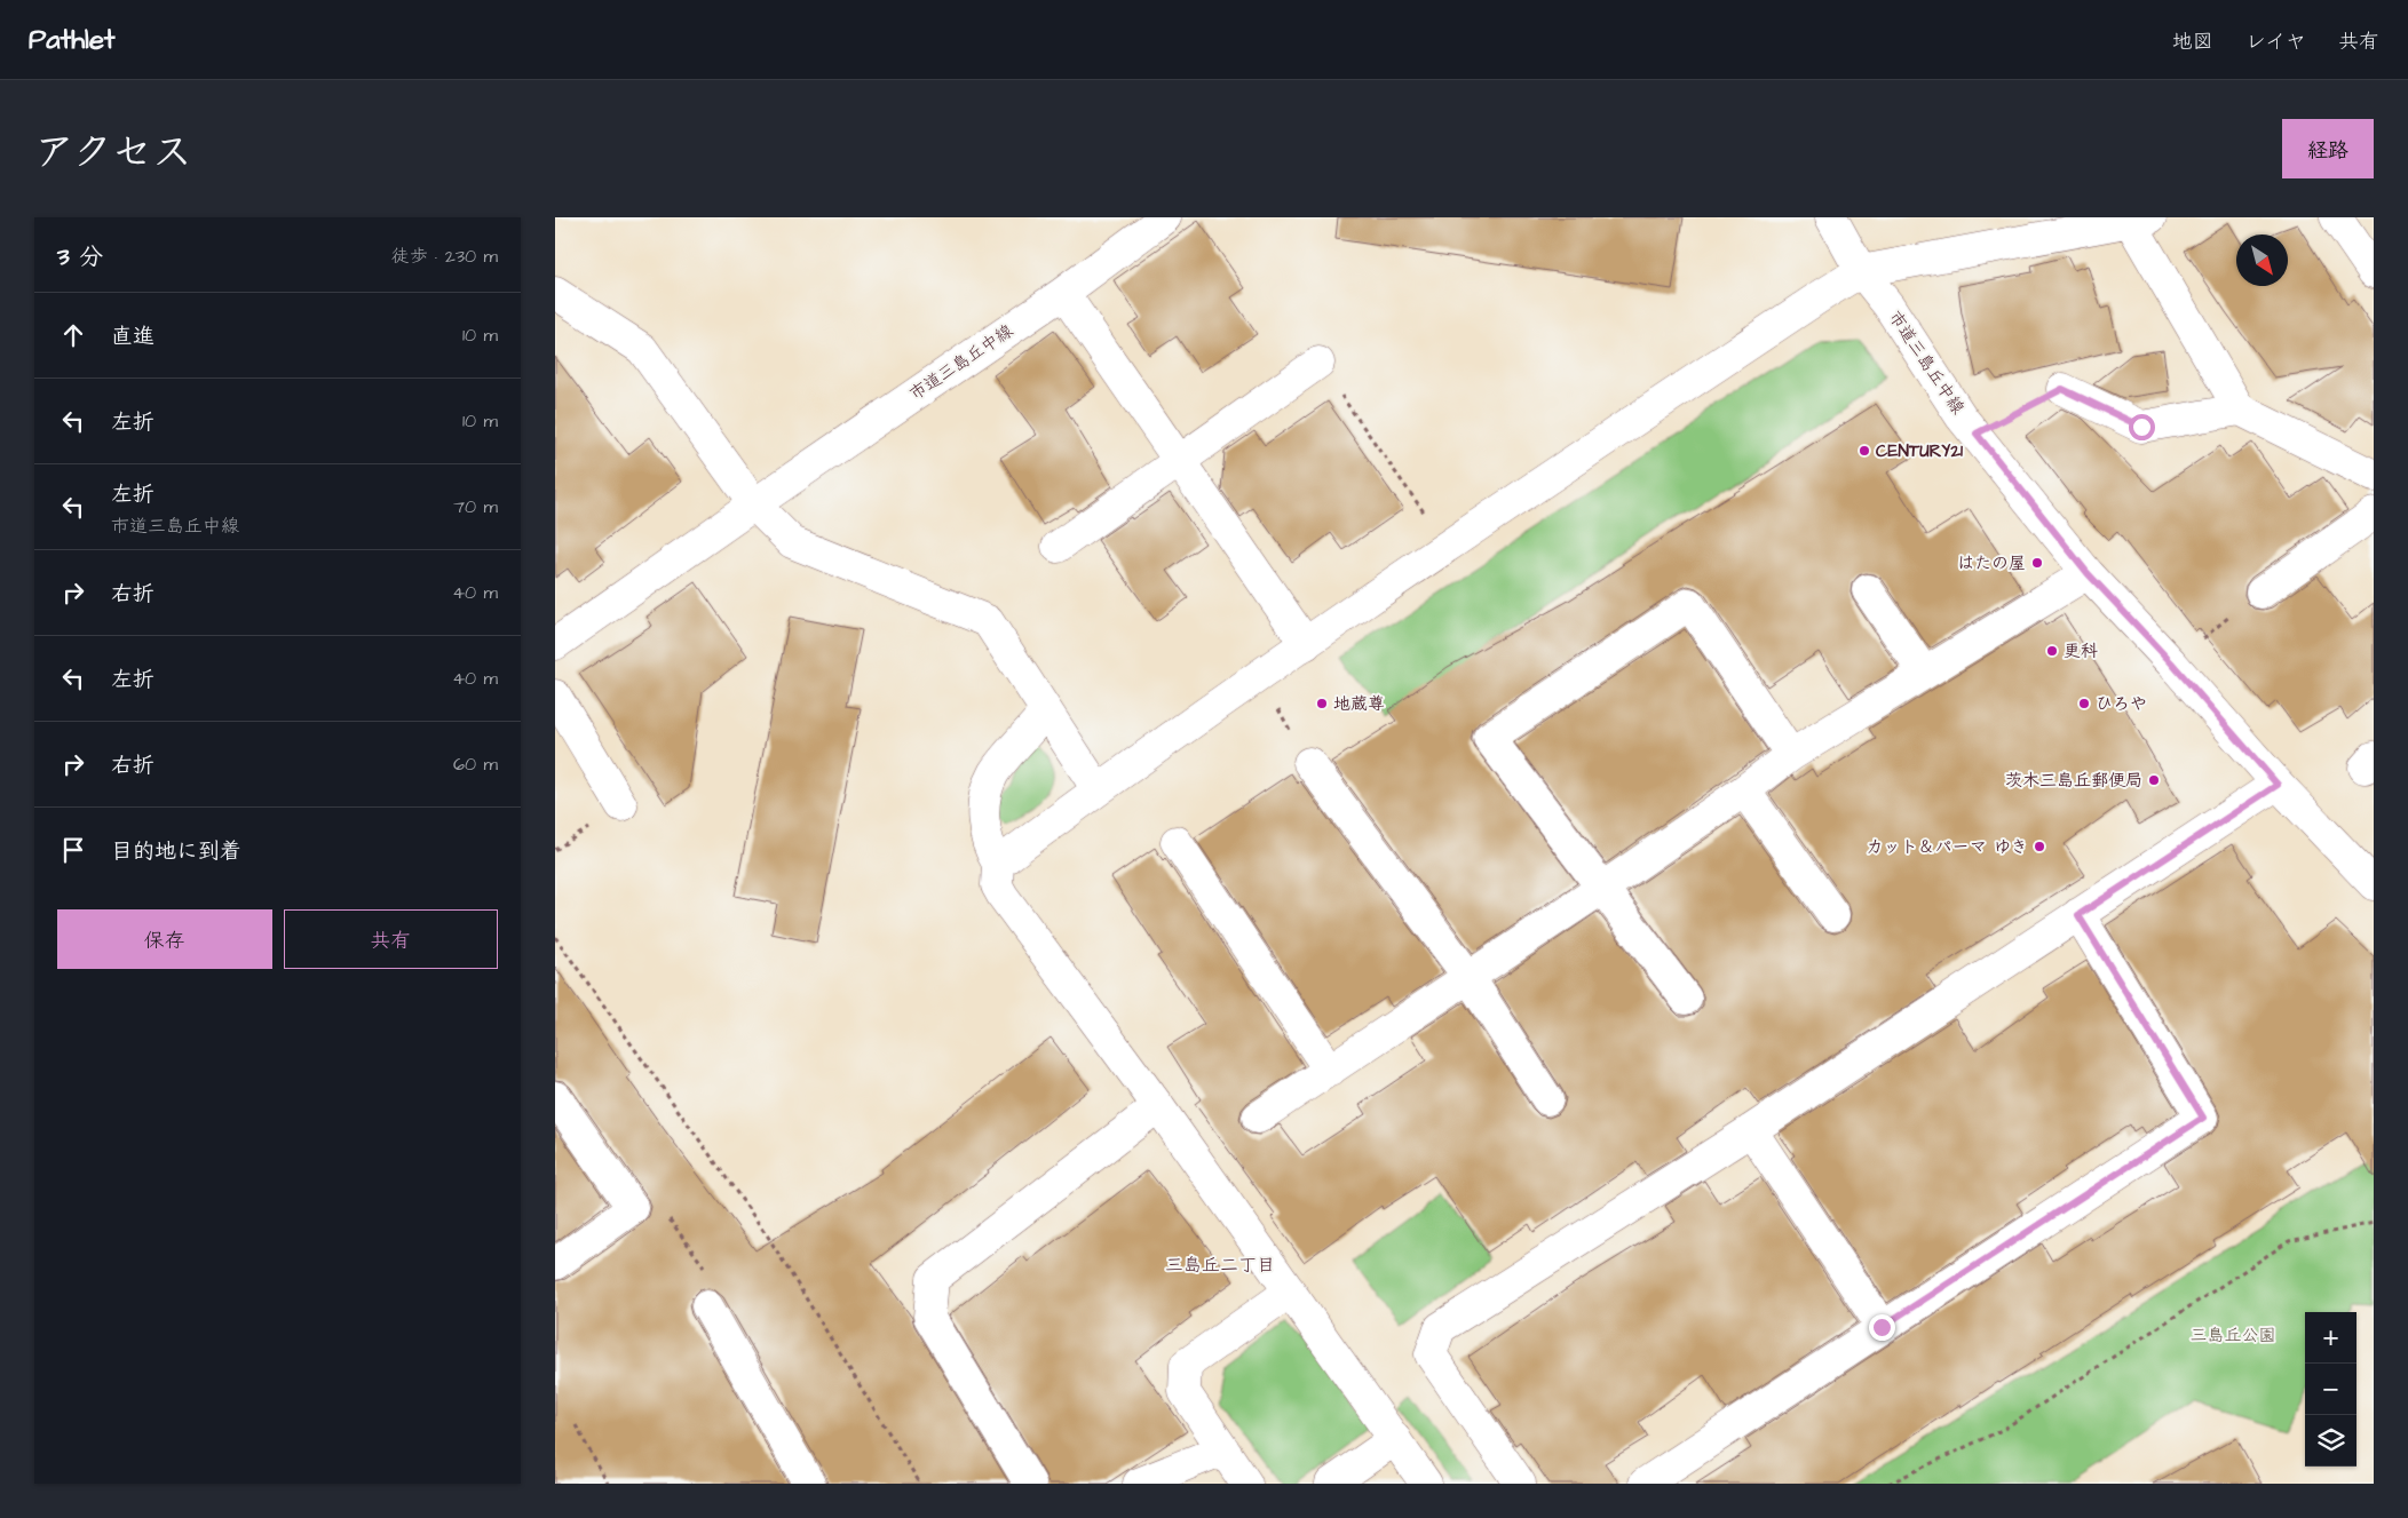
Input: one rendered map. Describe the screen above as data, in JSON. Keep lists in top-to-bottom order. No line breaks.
{"streets":{"street":["市道三島丘中線"]},"districts":["三島丘二丁目"],"parks":["三島丘公園"],"places":["CENTURY21","はたの屋","更科","地蔵尊","ひろや","茨木三島丘郵便局","カット＆パーマ ゆき"],"north":"bottom right","page":{"header":"Pathlet","nav":["地図","レイヤ","共有"],"title":"アクセス","buttons":["経路",["保存","共有"]],"heading":["3 分","徒歩 · 230 m"],"list":[["直進","10 m"],["左折","10 m"],["左折","市道三島丘中線","70 m"],["右折","40 m"],["左折","40 m"],["右折","60 m"],"目的地に到着"],"map_buttons":["+","−"]}}
